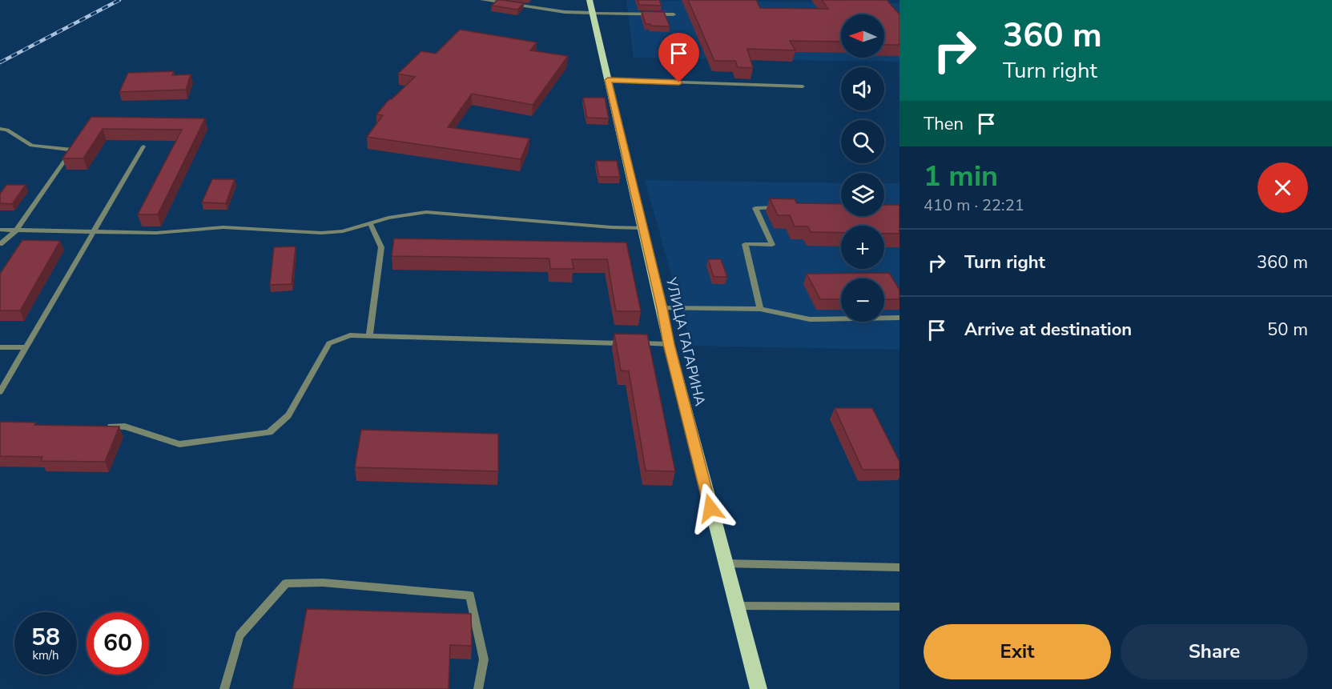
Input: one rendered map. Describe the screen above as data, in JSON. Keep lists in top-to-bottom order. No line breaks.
{"streets":{"main road":["УЛИЦА ГАГАРИНА"]},"north":"left","page":{"turn":["360 m","Turn right"],"map_buttons":["+","−"],"then":"Then","heading":["1 min","410 m · 22:21"],"list":[{"name":"Turn right","value":"360 m"},{"name":"Arrive at destination","value":"50 m"}],"speed":"58 km/h","limit":"60","buttons":["Exit","Share"]}}
